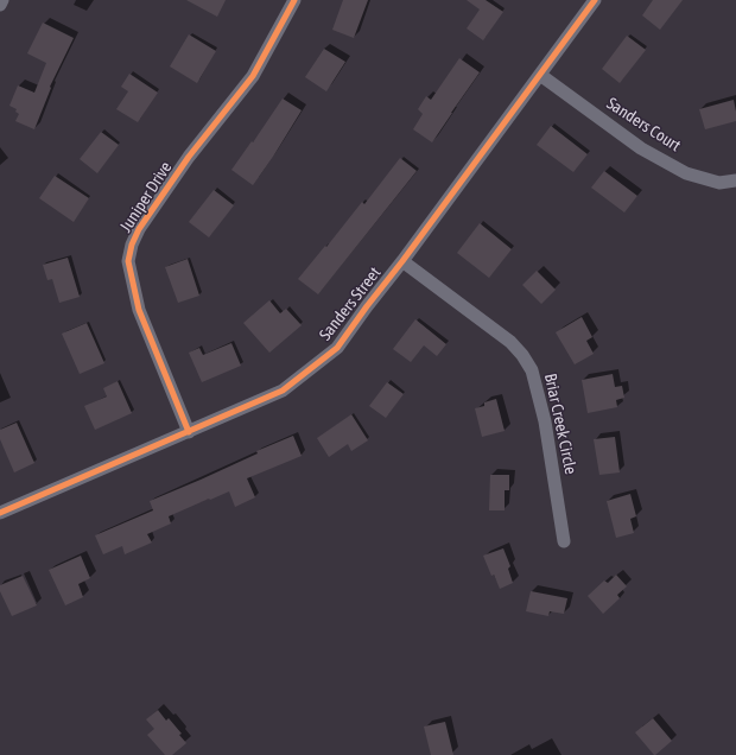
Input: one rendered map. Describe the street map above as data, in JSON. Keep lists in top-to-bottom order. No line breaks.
{"streets":{"street":["Sanders Court","Juniper Drive","Sanders Street","Briar Creek Circle"]},"crossings":[["Sanders Court","Sanders Street"],["Juniper Drive","Sanders Street"],["Sanders Street","Briar Creek Circle"]]}
